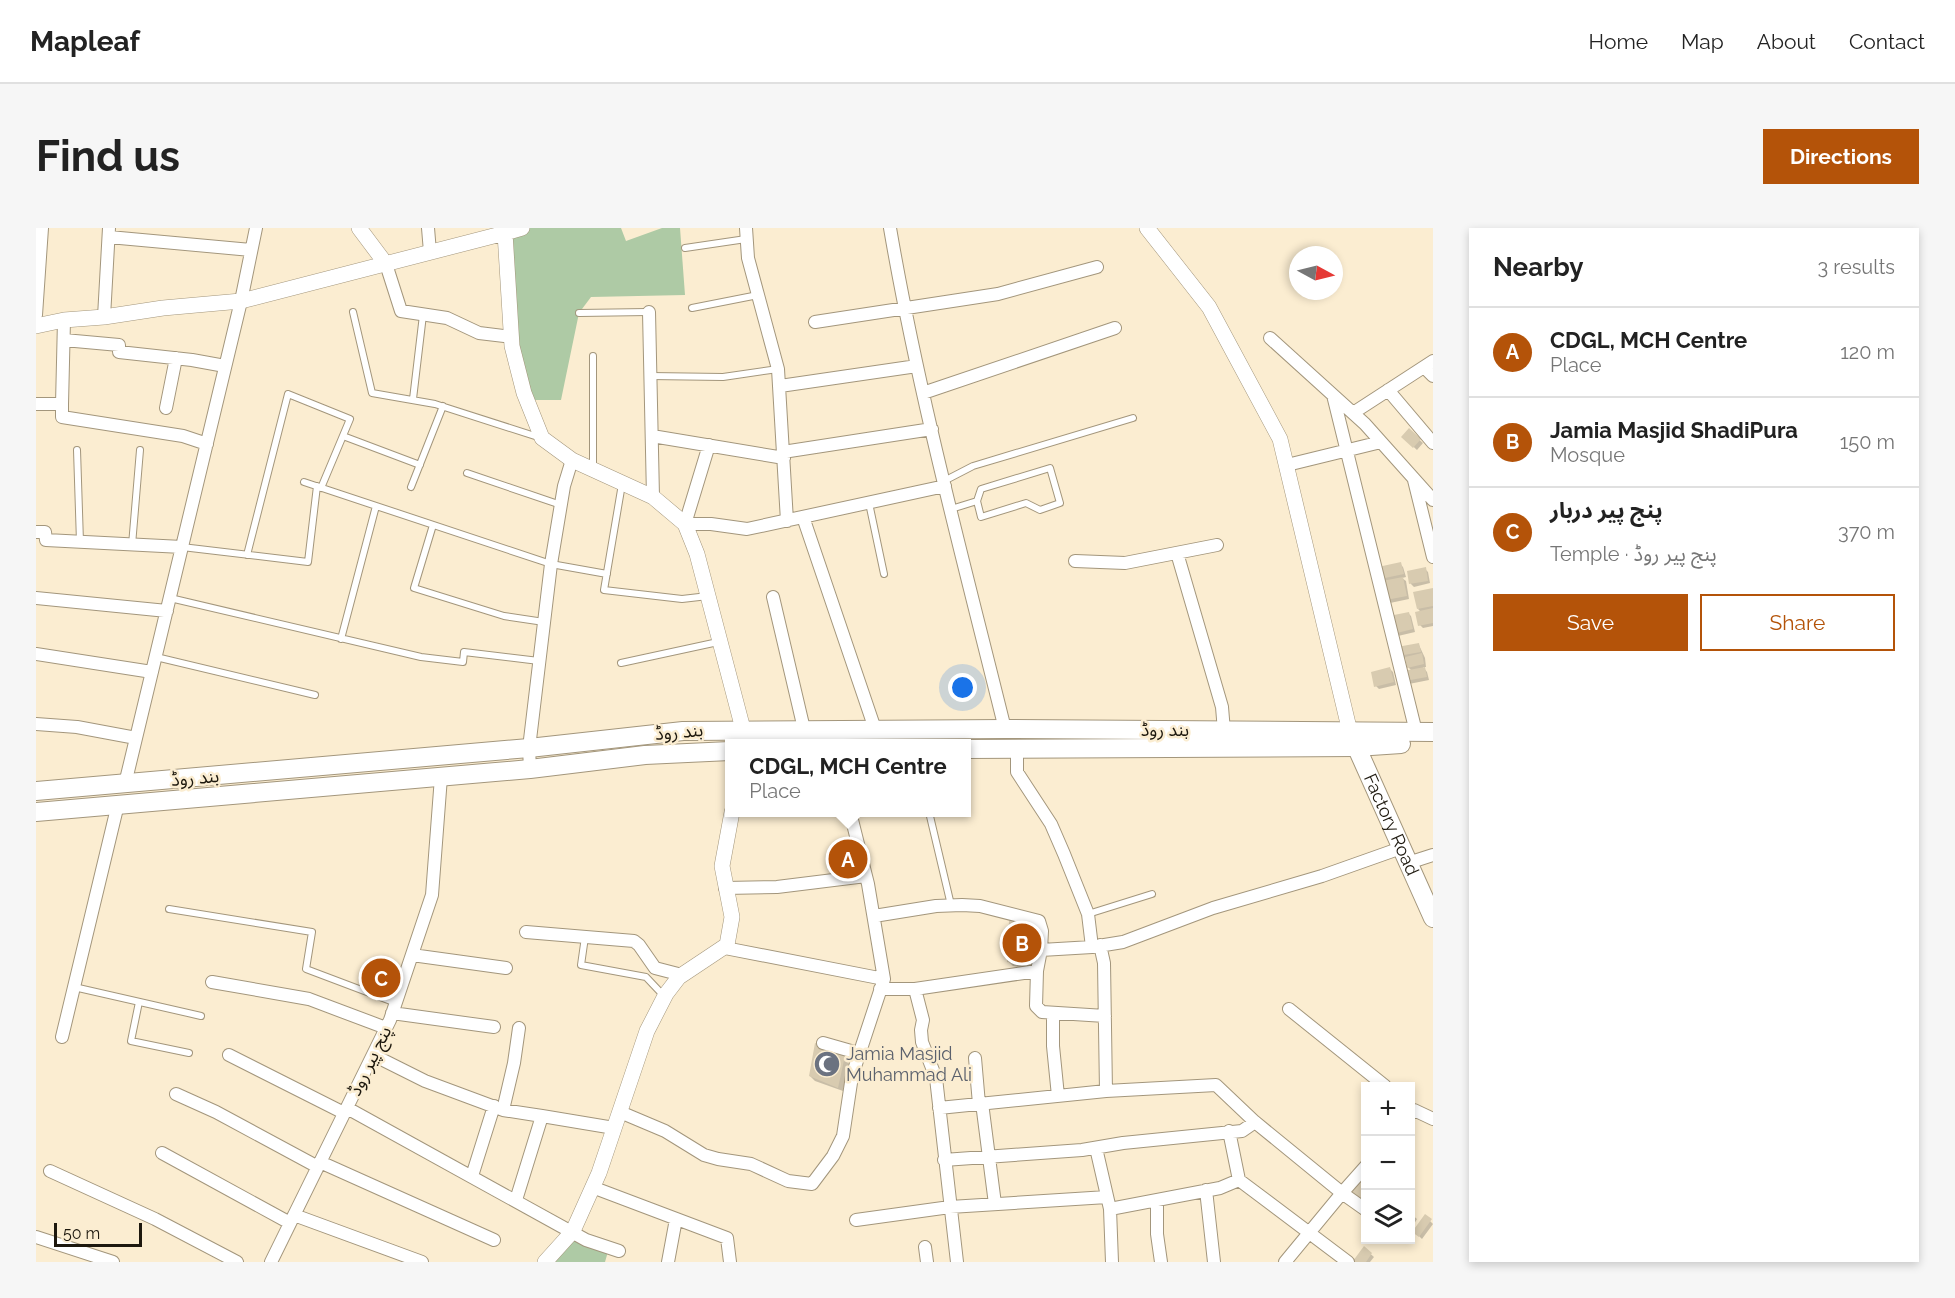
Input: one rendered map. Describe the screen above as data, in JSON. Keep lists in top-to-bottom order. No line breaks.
{"streets":{"main road":["بند روڈ","Factory Road"],"street":["پنج پیر روڈ"]},"crossings":[["بند روڈ","Factory Road"],["بند روڈ","پنج پیر روڈ"]],"places":{"mosque":["Jamia Masjid Muhammad Ali"]},"scale_bar":"50 m","north":"right","page":{"header":"Mapleaf","nav":["Home","Map","About","Contact"],"buttons":["Directions",["Save","Share"]],"title":"Find us","heading":["Nearby","3 results"],"list":[{"mark":"A","name":"CDGL, MCH Centre","note":"Place","value":"120 m"},{"mark":"B","name":"Jamia Masjid ShadiPura","note":"Mosque","value":"150 m"},{"mark":"C","name":"پنج پیر دربار","note":"Temple · پنج پیر روڈ","value":"370 m"}],"popup":["CDGL, MCH Centre","Place"],"pins":["A","B","C"],"map_buttons":["+","−"],"scale":"50 m"}}
